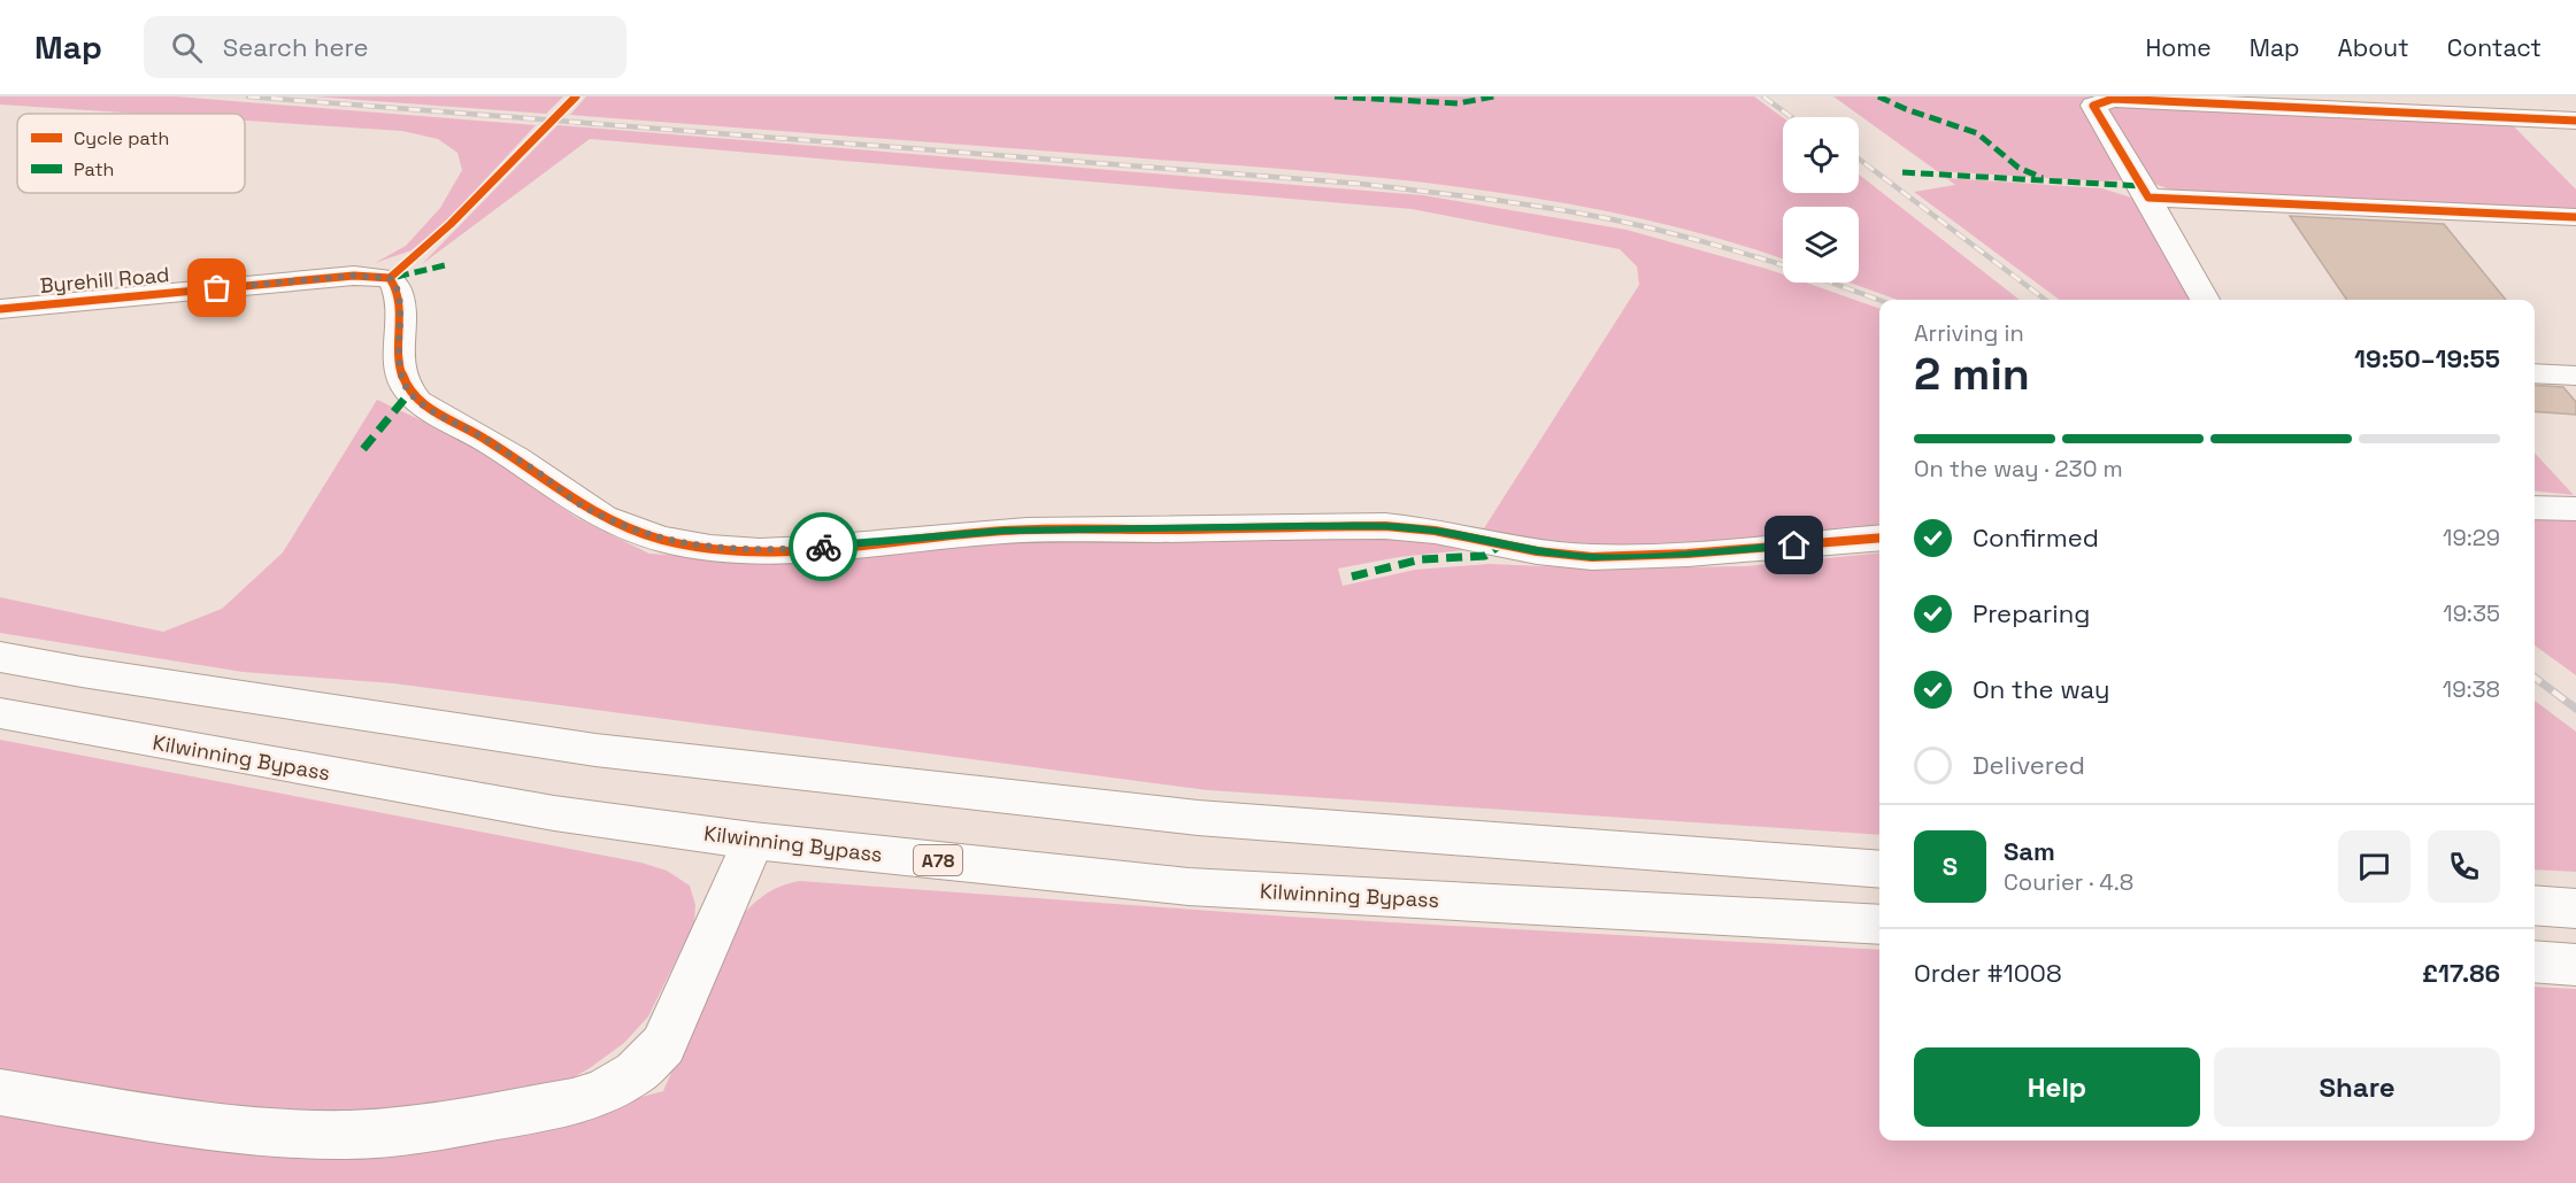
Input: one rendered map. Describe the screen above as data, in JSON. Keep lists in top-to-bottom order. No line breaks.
{"streets":{"main road":["Byrehill Road","Kilwinning Bypass","A78"]},"legend":["Cycle path","Path"],"page":{"header":"Map","search":"Search here","nav":["Home","Map","About","Contact"],"heading":["2 min","Arriving in","19:50–19:55"],"panel":["Sam","Courier · 4.8","Order #1008","£17.86"],"bar":"On the way · 230 m","list":[["Confirmed","19:29"],["Preparing","19:35"],["On the way","19:38"],"Delivered"],"round":"S","buttons":["Help","Share"]}}
